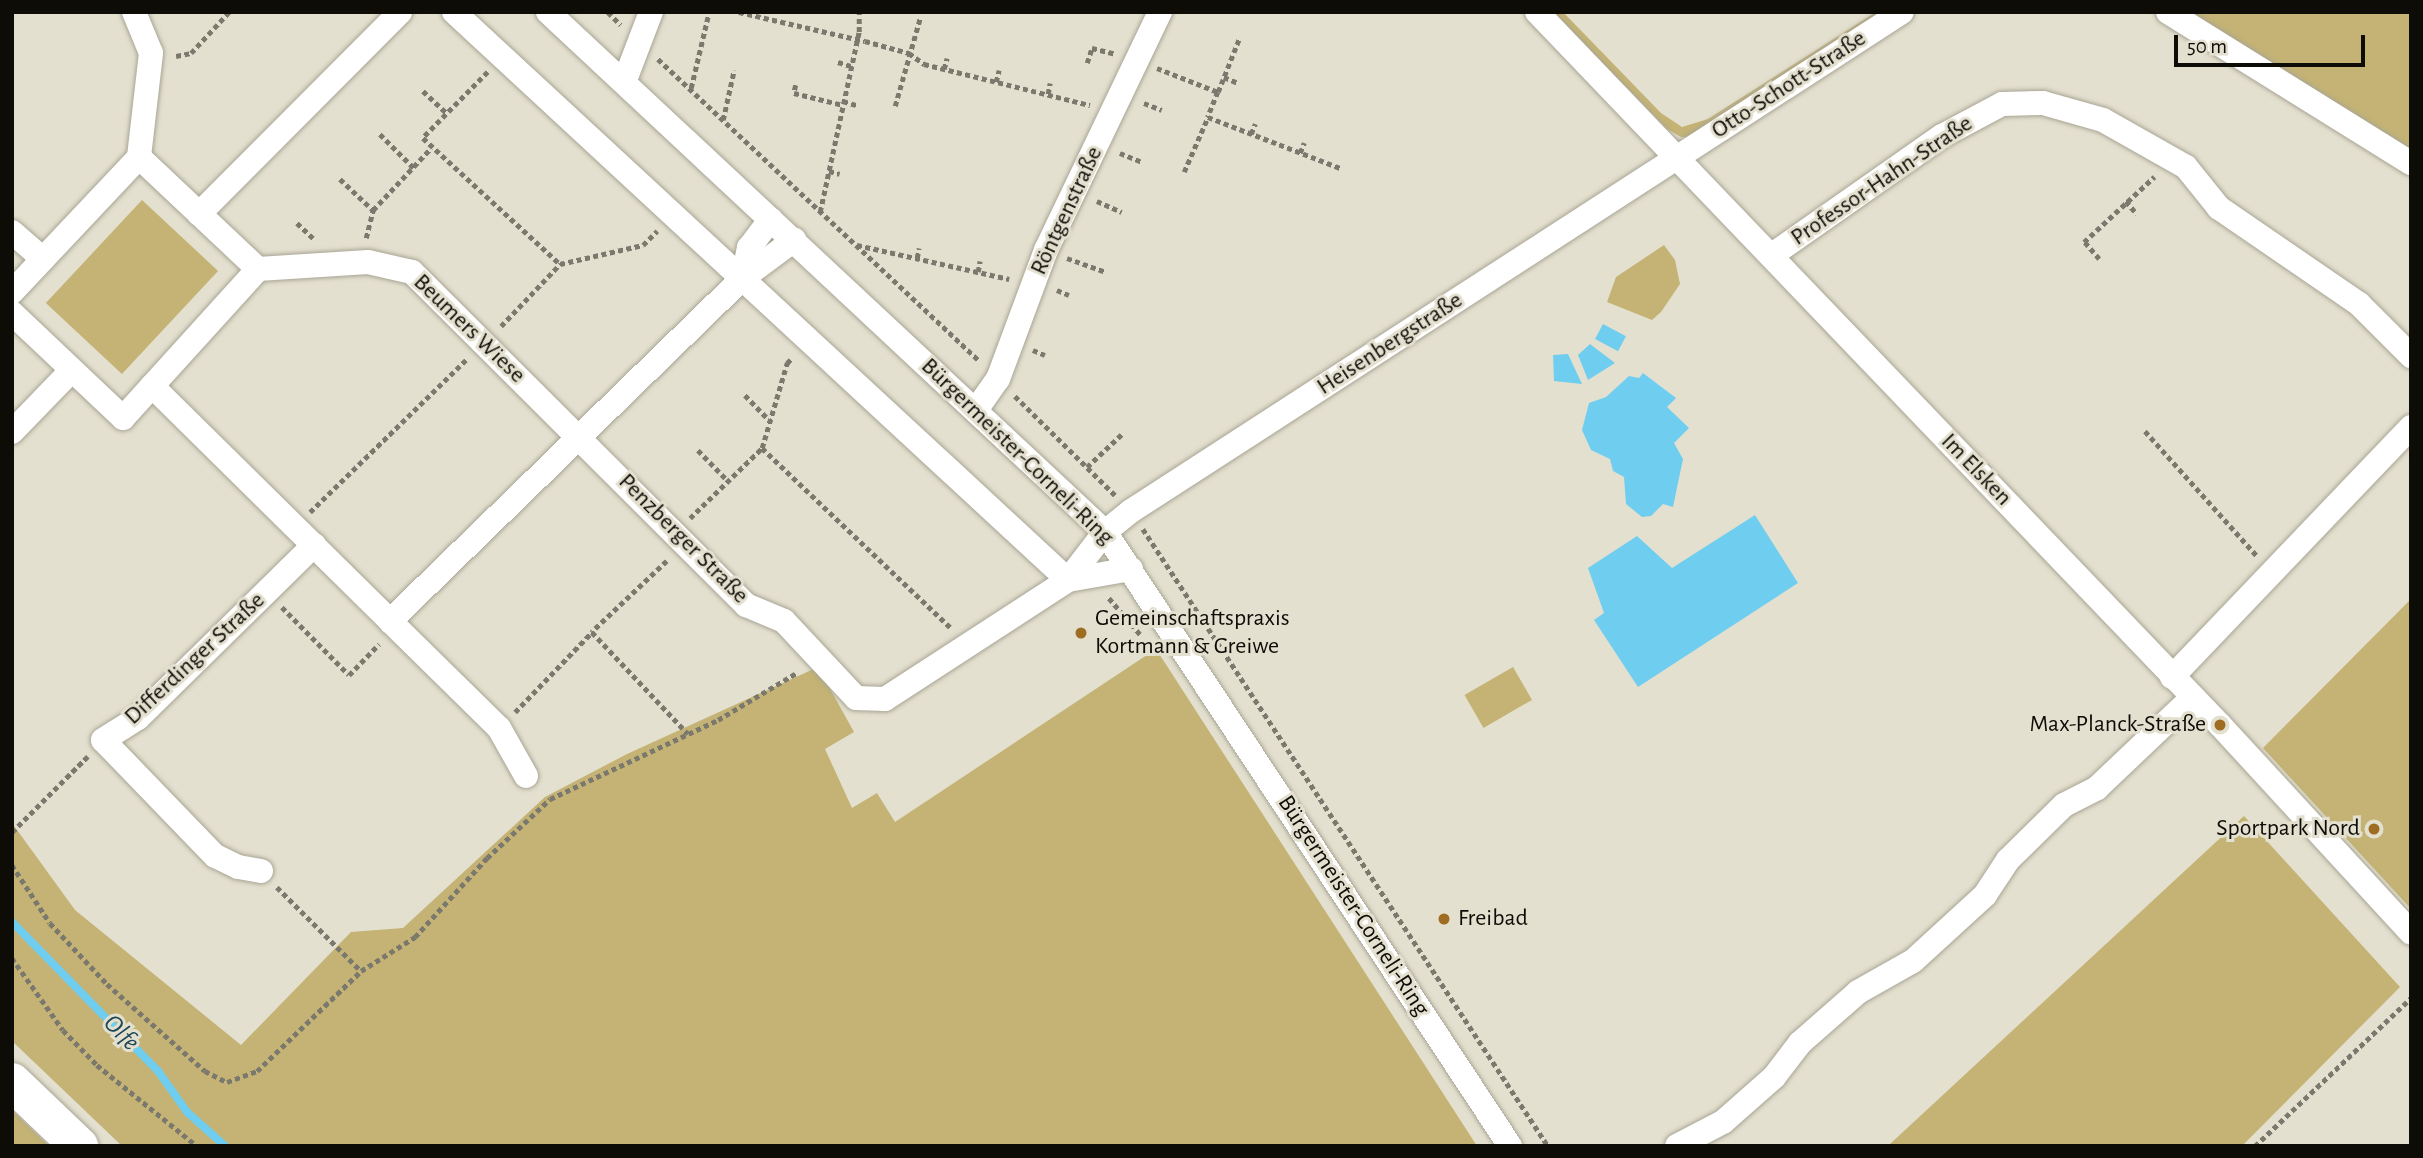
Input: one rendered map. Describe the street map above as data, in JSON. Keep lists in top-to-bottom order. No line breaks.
{"streets":{"street":["Otto-Schott-Straße","Professor-Hahn-Straße","Röntgenstraße","Beumers Wiese","Heisenbergstraße","Bürgermeister-Corneli-Ring","Im Elsken","Penzberger Straße","Differdinger Straße"]},"crossings":[["Otto-Schott-Straße","Heisenbergstraße"],["Otto-Schott-Straße","Im Elsken"],["Professor-Hahn-Straße","Im Elsken"],["Röntgenstraße","Bürgermeister-Corneli-Ring"],["Beumers Wiese","Penzberger Straße"],["Heisenbergstraße","Bürgermeister-Corneli-Ring"],["Heisenbergstraße","Im Elsken"],["Heisenbergstraße","Penzberger Straße"],["Bürgermeister-Corneli-Ring","Penzberger Straße"]],"water":["Olfe"],"places":["Gemeinschaftspraxis Kortmann & Greiwe","Max-Planck-Straße","Sportpark Nord","Freibad"],"scale_bar":"50 m"}
